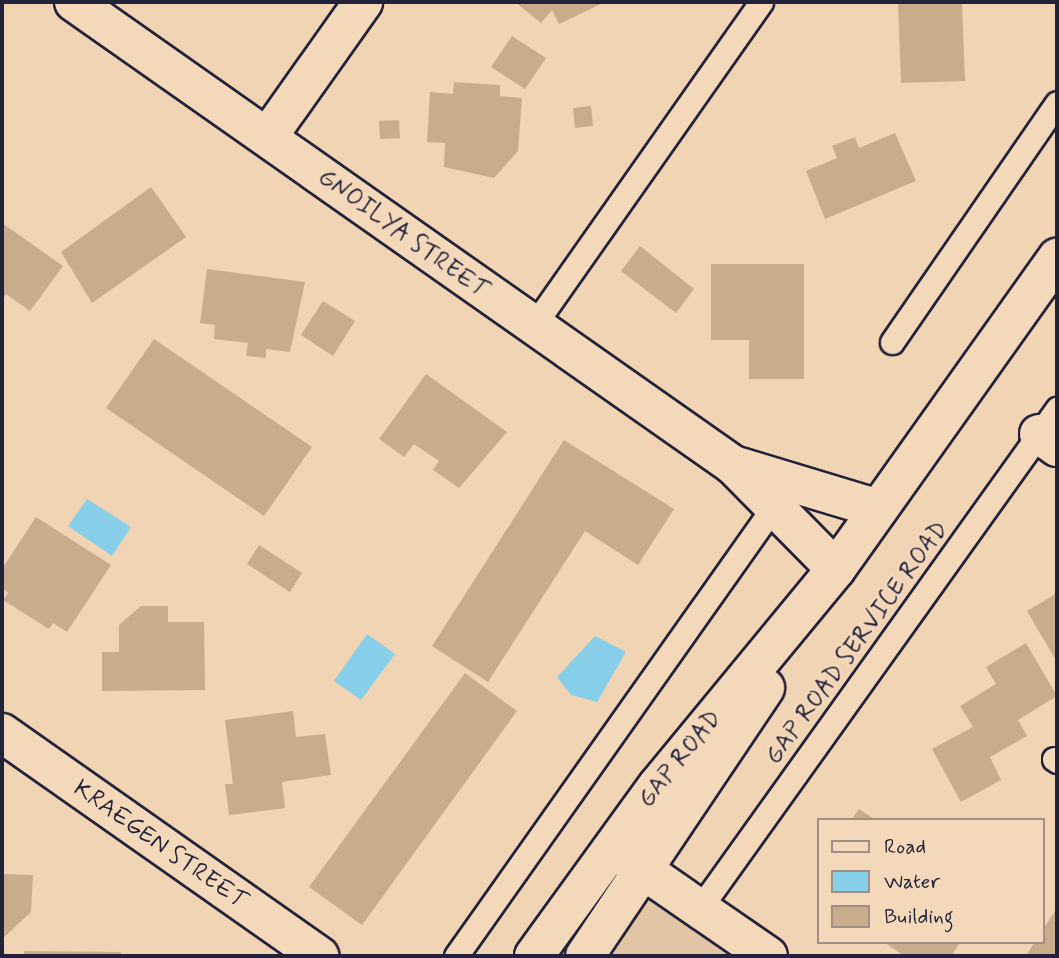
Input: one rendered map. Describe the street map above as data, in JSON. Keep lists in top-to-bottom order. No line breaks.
{"streets":{"street":["GNOILYA STREET","GAP ROAD","KRAEGEN STREET"],"lane":["GAP ROAD SERVICE ROAD"]},"crossings":[["GNOILYA STREET","GAP ROAD"]],"legend":["Road","Water","Building"]}
